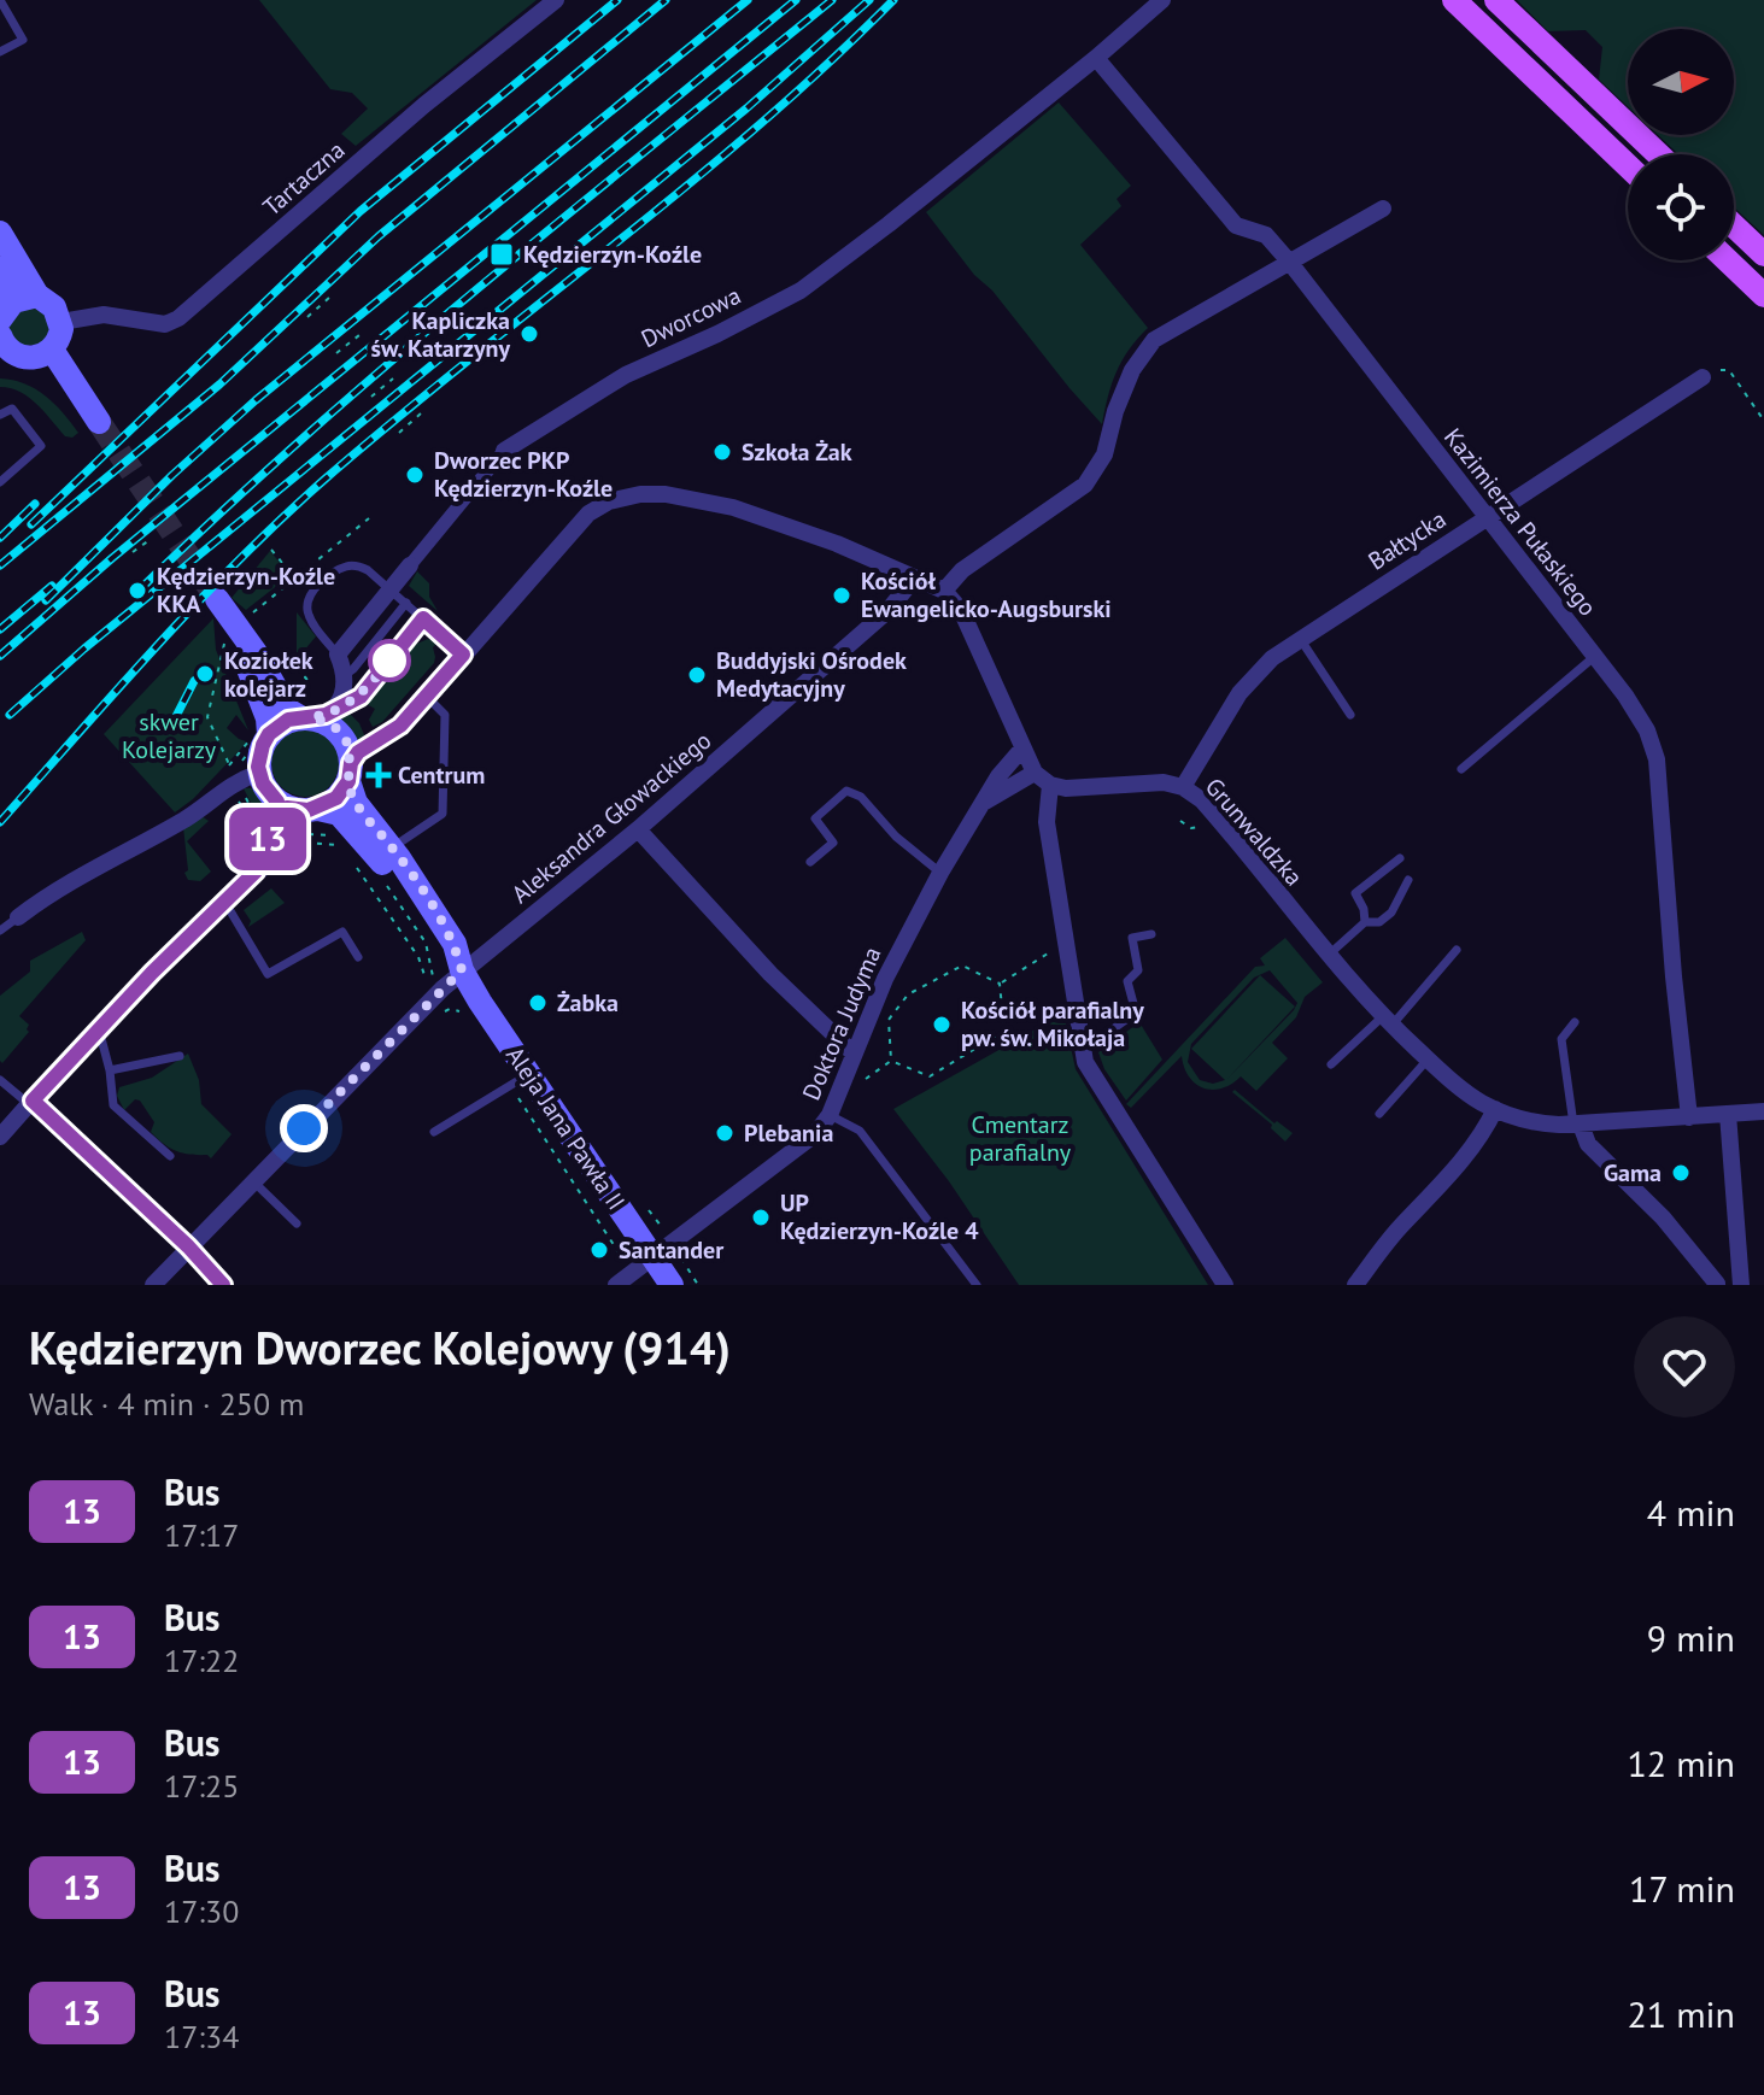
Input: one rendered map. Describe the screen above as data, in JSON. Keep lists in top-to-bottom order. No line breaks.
{"streets":{"main road":["Aleja Jana Pawła II"],"street":["Tartaczna","Dworcowa","Kazimierza Pułaskiego","Bałtycka","Aleksandra Głowackiego","Grunwaldzka","Doktora Judyma"]},"crossings":[["Dworcowa","Kazimierza Pułaskiego"],["Kazimierza Pułaskiego","Bałtycka"],["Kazimierza Pułaskiego","Grunwaldzka"],["Bałtycka","Grunwaldzka"],["Aleksandra Głowackiego","Aleja Jana Pawła II"],["Doktora Judyma","Aleja Jana Pawła II"]],"parks":["skwer Kolejarzy","Cmentarz parafialny"],"places":{"transit":["Kędzierzyn-Koźle"],"other":["Kapliczka św. Katarzyny","Szkoła Żak","Dworzec PKP Kędzierzyn-Koźle","Kędzierzyn-Koźle KKA","Kościół Ewangelicko-Augsburski","Koziołek kolejarz","Buddyjski Ośrodek Medytacyjny","Żabka","Kościół parafialny pw. św. Mikołaja","Plebania","Gama","UP Kędzierzyn-Koźle 4","Santander"],"health":["Centrum"]},"lines":["bus line 13"],"north":"right","page":{"on_map":"13","heading":["Kędzierzyn Dworzec Kolejowy (914)","Walk · 4 min · 250 m"],"list":[{"mark":"13","name":"Bus","note":"17:17","value":"4 min"},{"mark":"13","name":"Bus","note":"17:22","value":"9 min"},{"mark":"13","name":"Bus","note":"17:25","value":"12 min"},{"mark":"13","name":"Bus","note":"17:30","value":"17 min"},{"mark":"13","name":"Bus","note":"17:34","value":"21 min"}]}}
